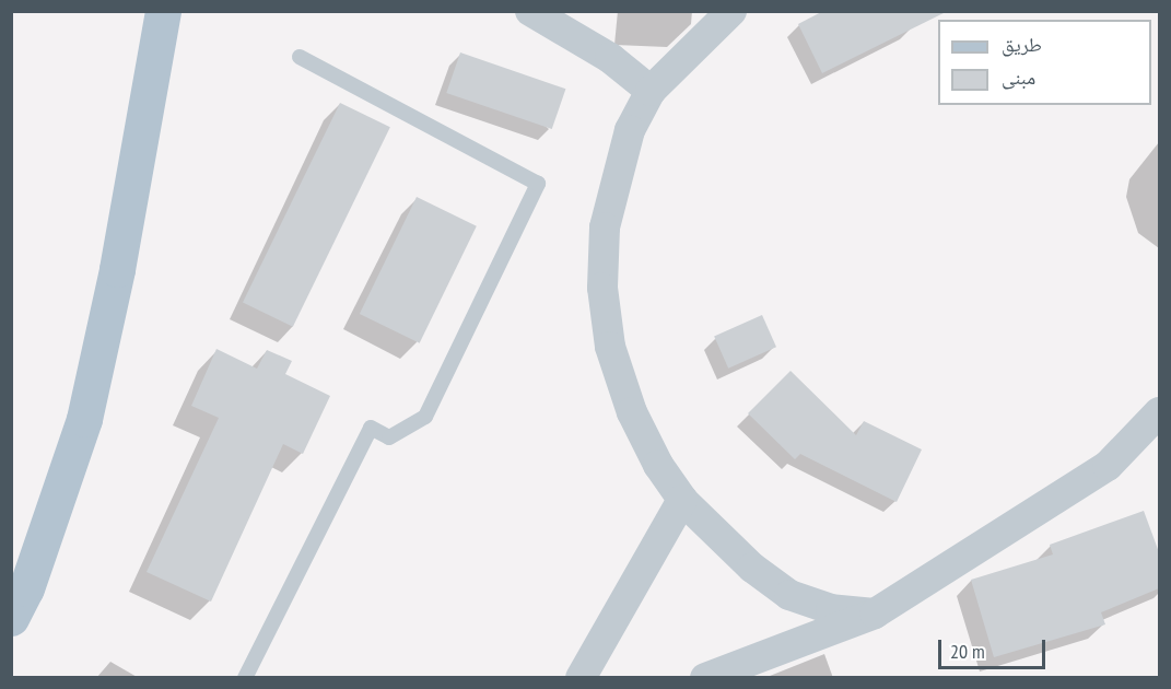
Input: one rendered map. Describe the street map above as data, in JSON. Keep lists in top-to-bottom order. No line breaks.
{"legend":["طريق","مبنى"],"scale_bar":"20 m"}
